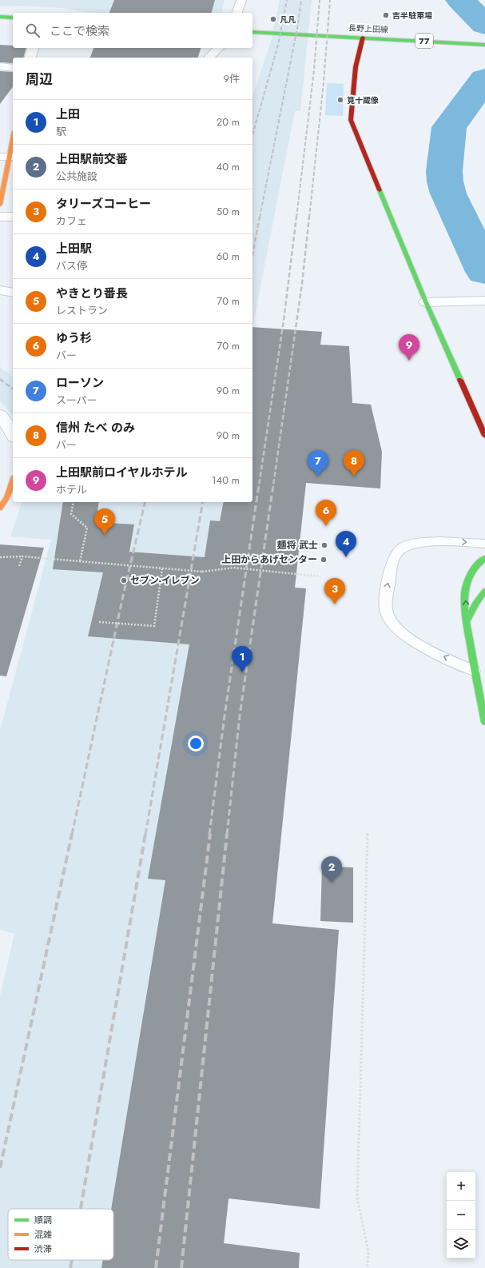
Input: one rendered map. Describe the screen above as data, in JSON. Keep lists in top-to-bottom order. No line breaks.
{"streets":{"street":["長野上田線","77"]},"places":["吉半駐車場","凡凡","筧十蔵像","麺将 武士","上田からあげセンター","セブン-イレブン"],"legend":["順調","混雑","渋滞"],"page":{"search":"ここで検索","heading":["周辺","9件"],"list":[{"mark":"1","name":"上田","note":"駅","value":"20 m"},{"mark":"2","name":"上田駅前交番","note":"公共施設","value":"40 m"},{"mark":"3","name":"タリーズコーヒー","note":"カフェ","value":"50 m"},{"mark":"4","name":"上田駅","note":"バス停","value":"60 m"},{"mark":"5","name":"やきとり番長","note":"レストラン","value":"70 m"},{"mark":"6","name":"ゆう杉","note":"バー","value":"70 m"},{"mark":"7","name":"ローソン","note":"スーパー","value":"90 m"},{"mark":"8","name":"信州 たべ のみ","note":"バー","value":"90 m"},{"mark":"9","name":"上田駅前ロイヤルホテル","note":"ホテル","value":"140 m"}],"pins":["9","7","8","6","5","4","3","1","2"],"map_buttons":["+","−"]}}
